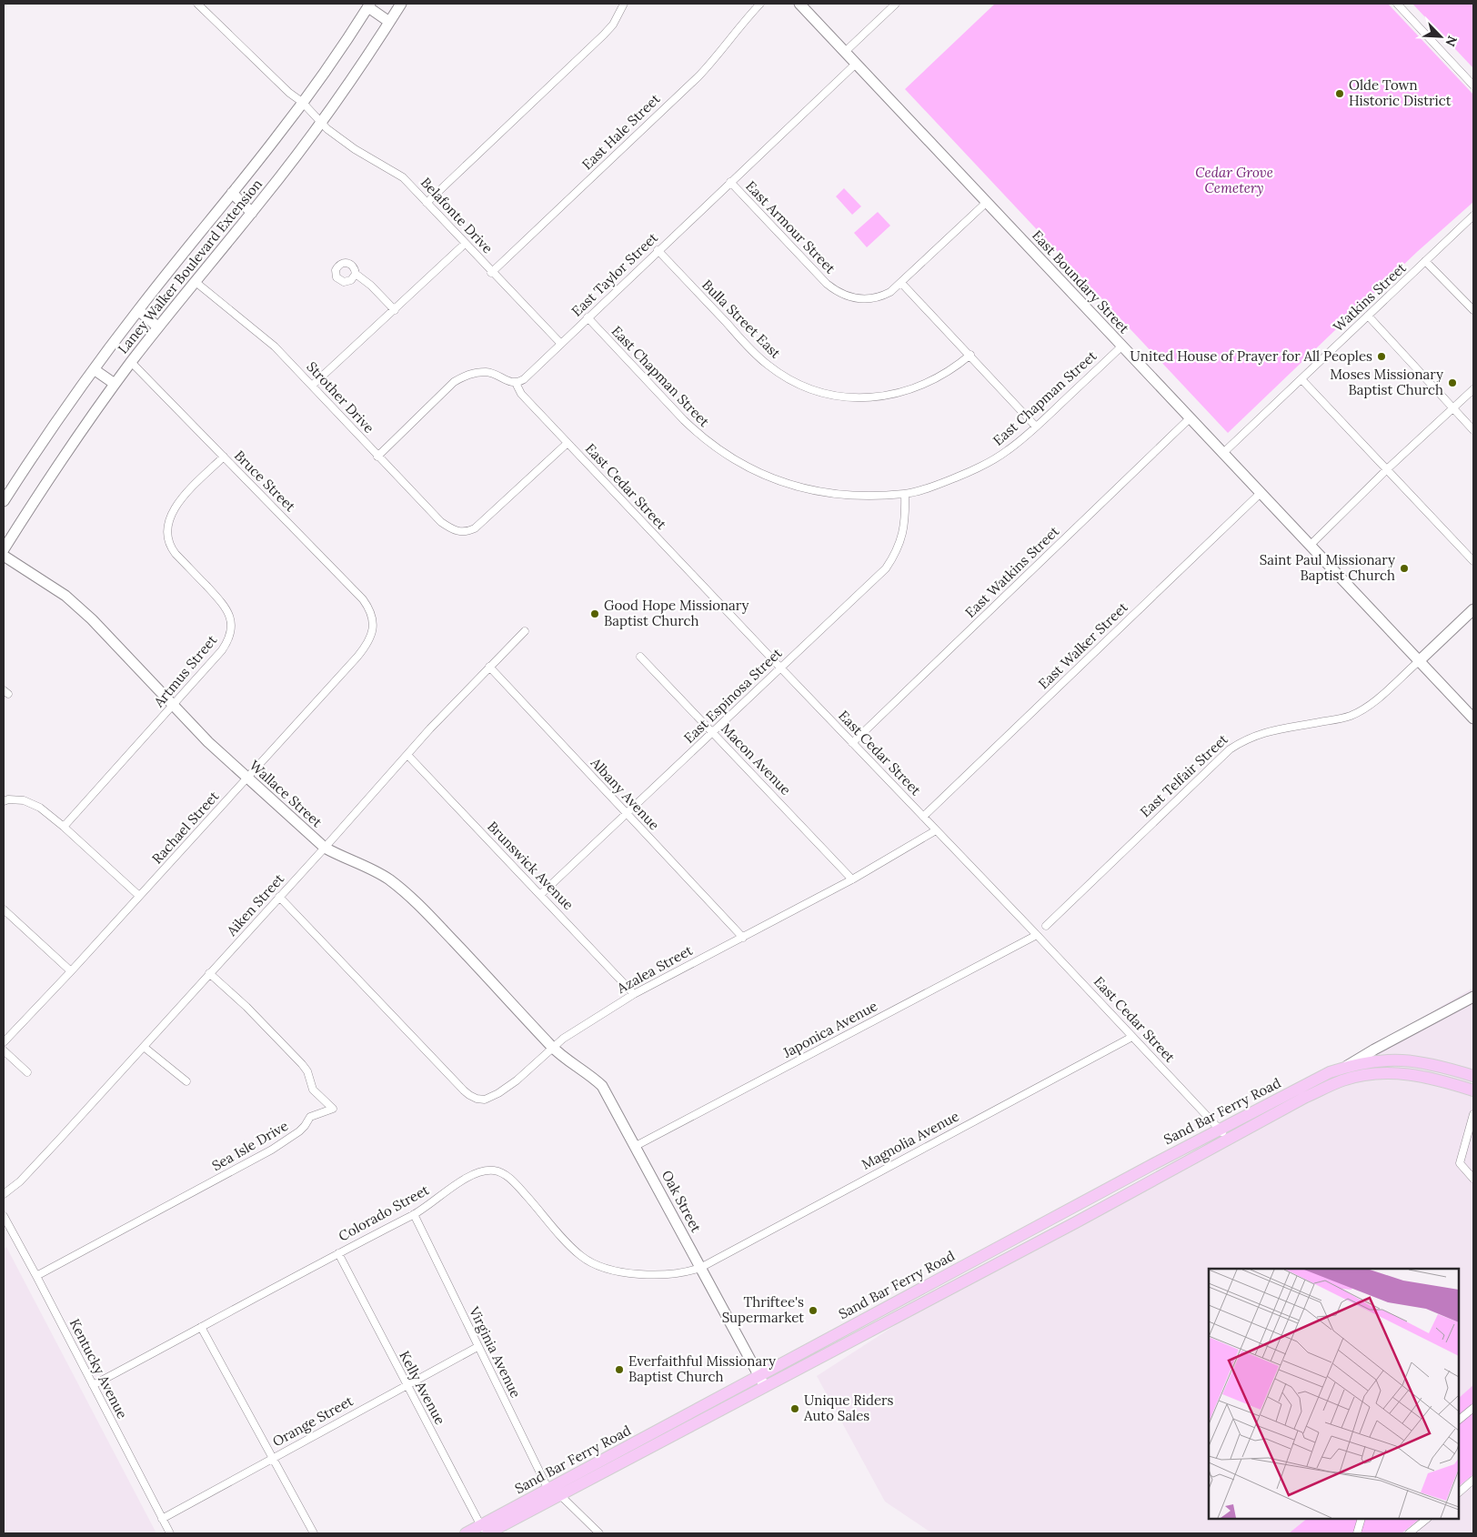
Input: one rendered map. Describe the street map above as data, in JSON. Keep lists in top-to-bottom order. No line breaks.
{"streets":{"main road":["Laney Walker Boulevard Extension","East Boundary Street","East Telfair Street","Wallace Street","Sand Bar Ferry Road","Oak Street"],"street":["East Hale Street","Belafonte Drive","East Armour Street","East Taylor Street","Watkins Street","Bulla Street East","East Chapman Street","Strother Drive","Bruce Street","East Cedar Street","East Watkins Street","East Walker Street","Artmus Street","East Espinosa Street","Macon Avenue","Albany Avenue","Rachael Street","Brunswick Avenue","Aiken Street","Azalea Street","Japonica Avenue","Magnolia Avenue","Sea Isle Drive","Colorado Street","Virginia Avenue","Kentucky Avenue","Kelly Avenue","Orange Street"]},"crossings":[["East Hale Street","Belafonte Drive"],["Belafonte Drive","Laney Walker Boulevard Extension"],["Belafonte Drive","East Taylor Street"],["East Armour Street","East Taylor Street"],["East Armour Street","East Boundary Street"],["Laney Walker Boulevard Extension","Strother Drive"],["Laney Walker Boulevard Extension","Bruce Street"],["East Taylor Street","East Boundary Street"],["East Taylor Street","Bulla Street East"],["East Taylor Street","East Chapman Street"],["East Taylor Street","East Cedar Street"],["East Boundary Street","Watkins Street"],["East Boundary Street","East Chapman Street"],["East Boundary Street","East Watkins Street"],["East Boundary Street","East Walker Street"],["East Boundary Street","East Telfair Street"],["East Chapman Street","East Espinosa Street"],["Strother Drive","East Cedar Street"],["Bruce Street","Artmus Street"],["Bruce Street","Rachael Street"],["East Cedar Street","East Watkins Street"],["East Cedar Street","East Walker Street"],["East Cedar Street","East Espinosa Street"],["East Cedar Street","Azalea Street"],["East Cedar Street","Japonica Avenue"],["East Cedar Street","Sand Bar Ferry Road"],["East Cedar Street","Magnolia Avenue"],["Artmus Street","Wallace Street"],["East Espinosa Street","Macon Avenue"],["East Espinosa Street","Albany Avenue"],["East Espinosa Street","Brunswick Avenue"],["Macon Avenue","Azalea Street"],["Wallace Street","Rachael Street"],["Wallace Street","Aiken Street"],["Wallace Street","Azalea Street"],["Wallace Street","Oak Street"],["Albany Avenue","Aiken Street"],["Albany Avenue","Azalea Street"],["Brunswick Avenue","Aiken Street"],["Brunswick Avenue","Azalea Street"],["Aiken Street","Azalea Street"],["Aiken Street","Sea Isle Drive"],["Azalea Street","Oak Street"],["Japonica Avenue","Oak Street"],["Sand Bar Ferry Road","Oak Street"],["Sand Bar Ferry Road","Virginia Avenue"],["Sand Bar Ferry Road","Kelly Avenue"],["Magnolia Avenue","Oak Street"],["Magnolia Avenue","Colorado Street"],["Sea Isle Drive","Kentucky Avenue"],["Oak Street","Colorado Street"],["Colorado Street","Virginia Avenue"],["Colorado Street","Kentucky Avenue"],["Colorado Street","Kelly Avenue"],["Virginia Avenue","Orange Street"],["Kentucky Avenue","Orange Street"],["Kelly Avenue","Orange Street"]],"parks":["Cedar Grove Cemetery"],"places":["Olde Town Historic District","United House of Prayer for All Peoples","Moses Missionary Baptist Church","Saint Paul Missionary Baptist Church","Good Hope Missionary Baptist Church","Thriftee's Supermarket","Everfaithful Missionary Baptist Church","Unique Riders Auto Sales"],"north":"bottom right"}
